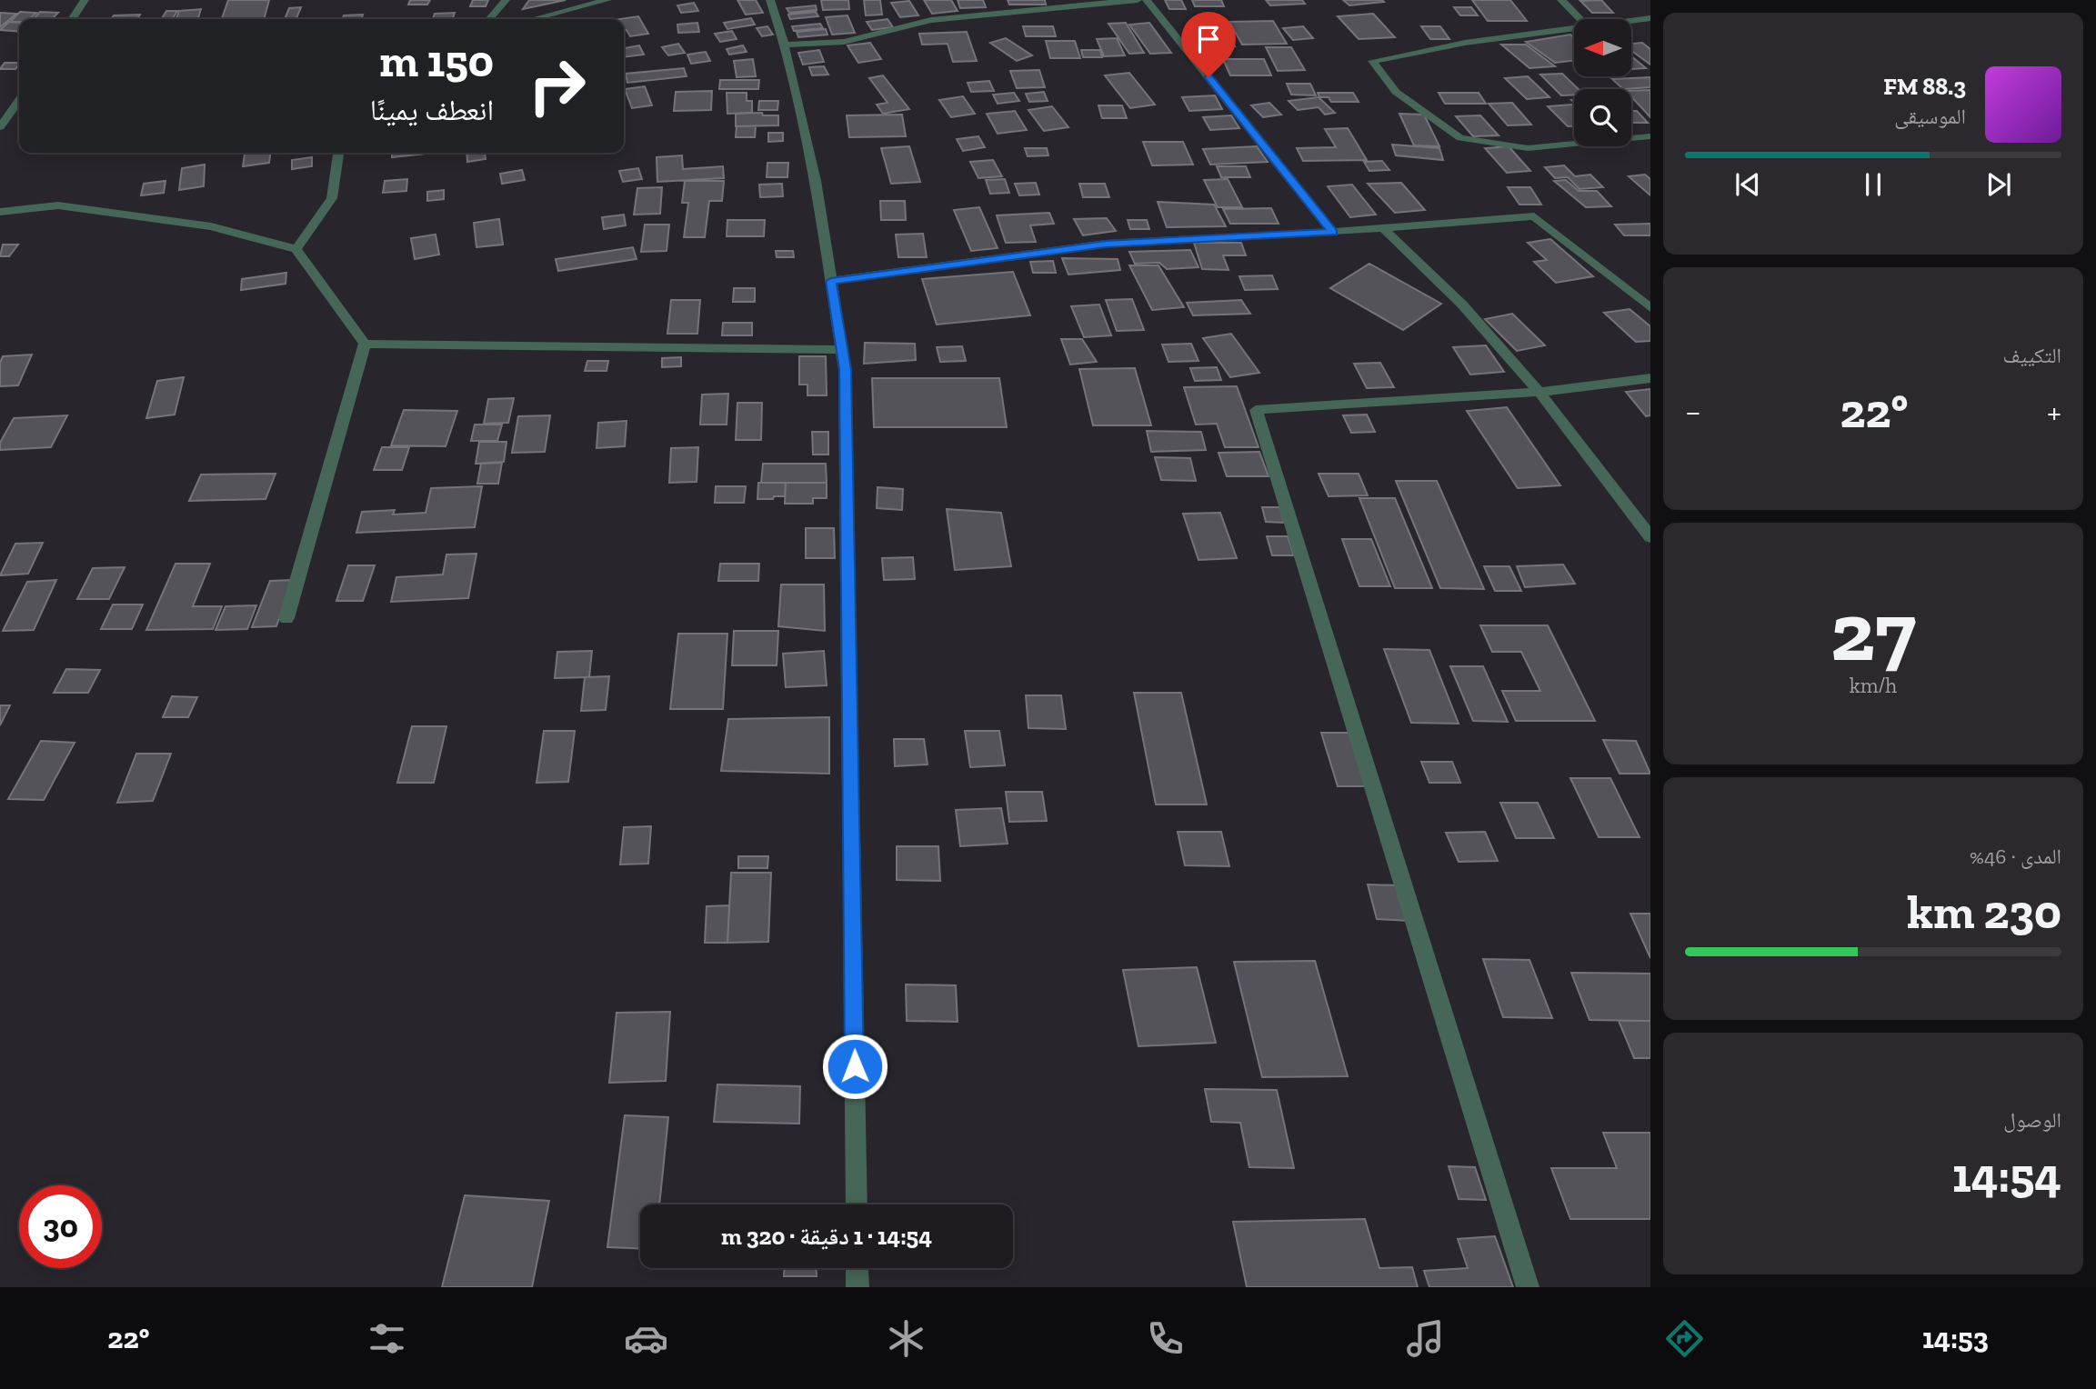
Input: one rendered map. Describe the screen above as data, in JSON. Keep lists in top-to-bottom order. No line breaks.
{"north":"left","page":{"turn":["150 m","انعطف يمينًا"],"song":["88.3 FM","الموسيقى"],"tile":["التكييف",["27","km/h"],["المدى · 46%","230 km"],["الوصول","14:54"]],"heat":["−","22°","+"],"limit":"30","trip":"14:54 · 1 دقيقة · 320 m","tabs":["14:53","22°"]}}
